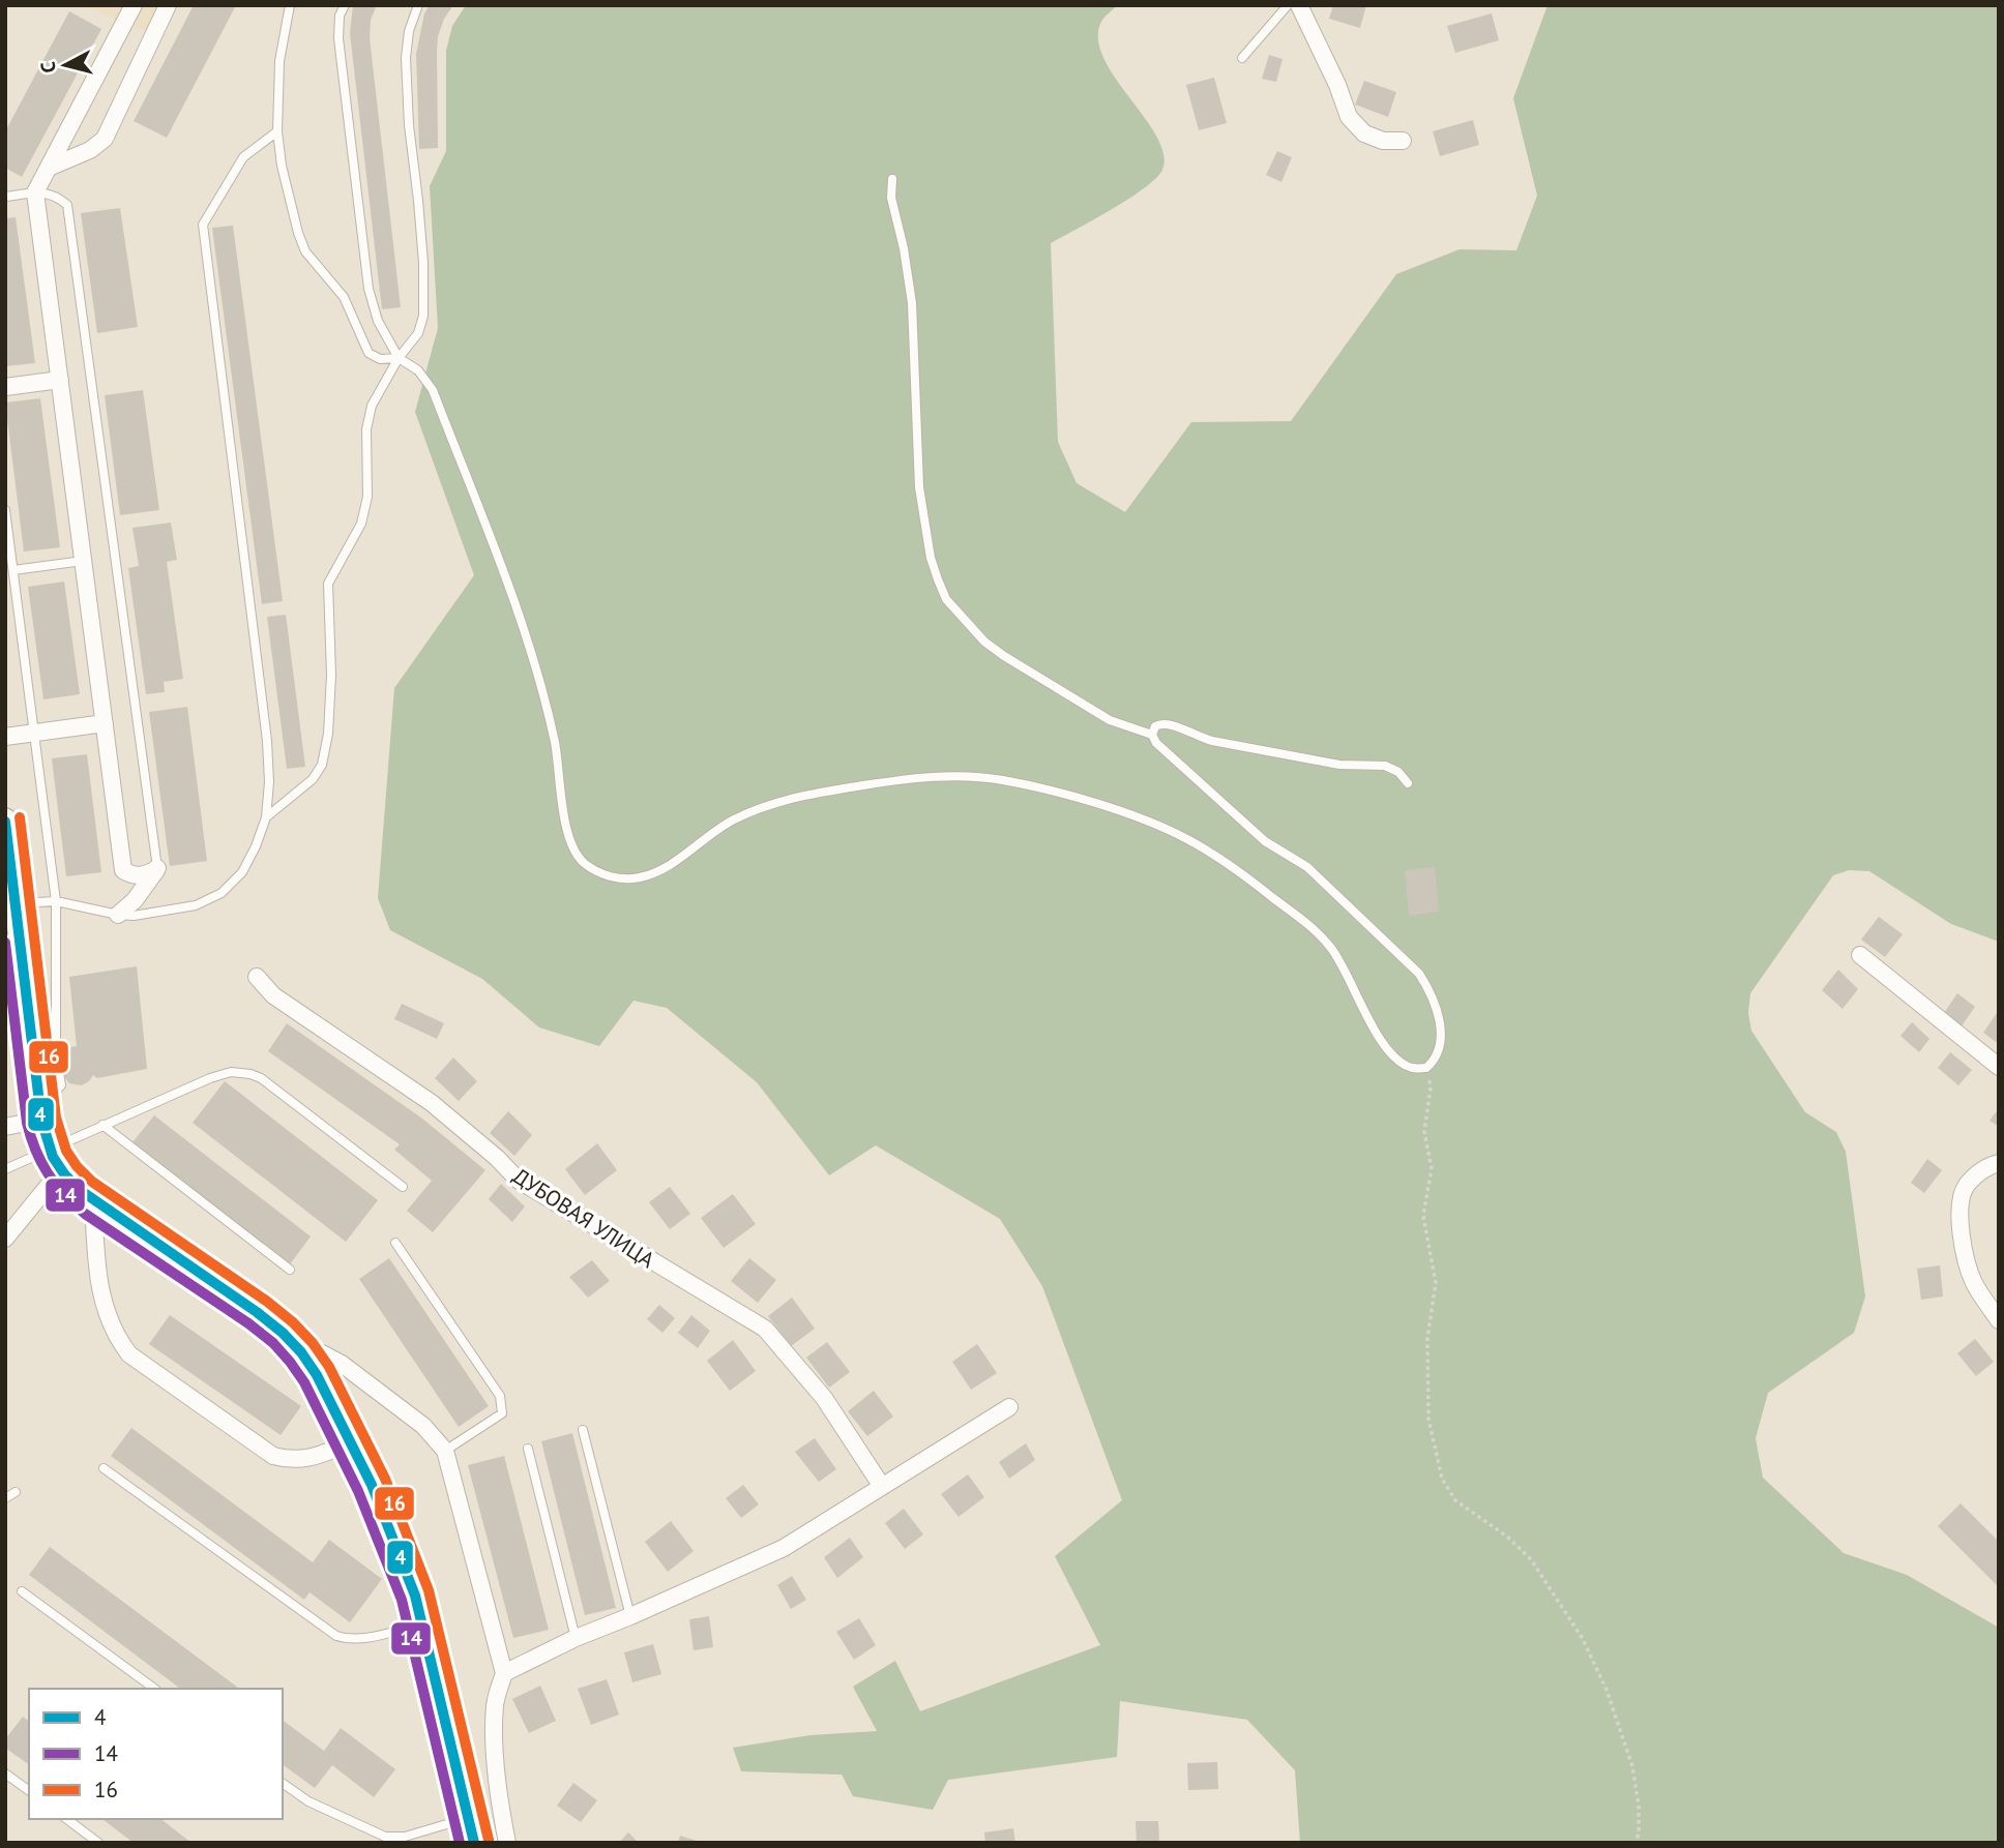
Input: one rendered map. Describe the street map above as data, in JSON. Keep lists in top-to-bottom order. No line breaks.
{"streets":{"street":["ДУБОВАЯ УЛИЦА"]},"lines":["transit line 16","transit line 4","transit line 14"],"legend":["4","14","16"],"north":"left"}
